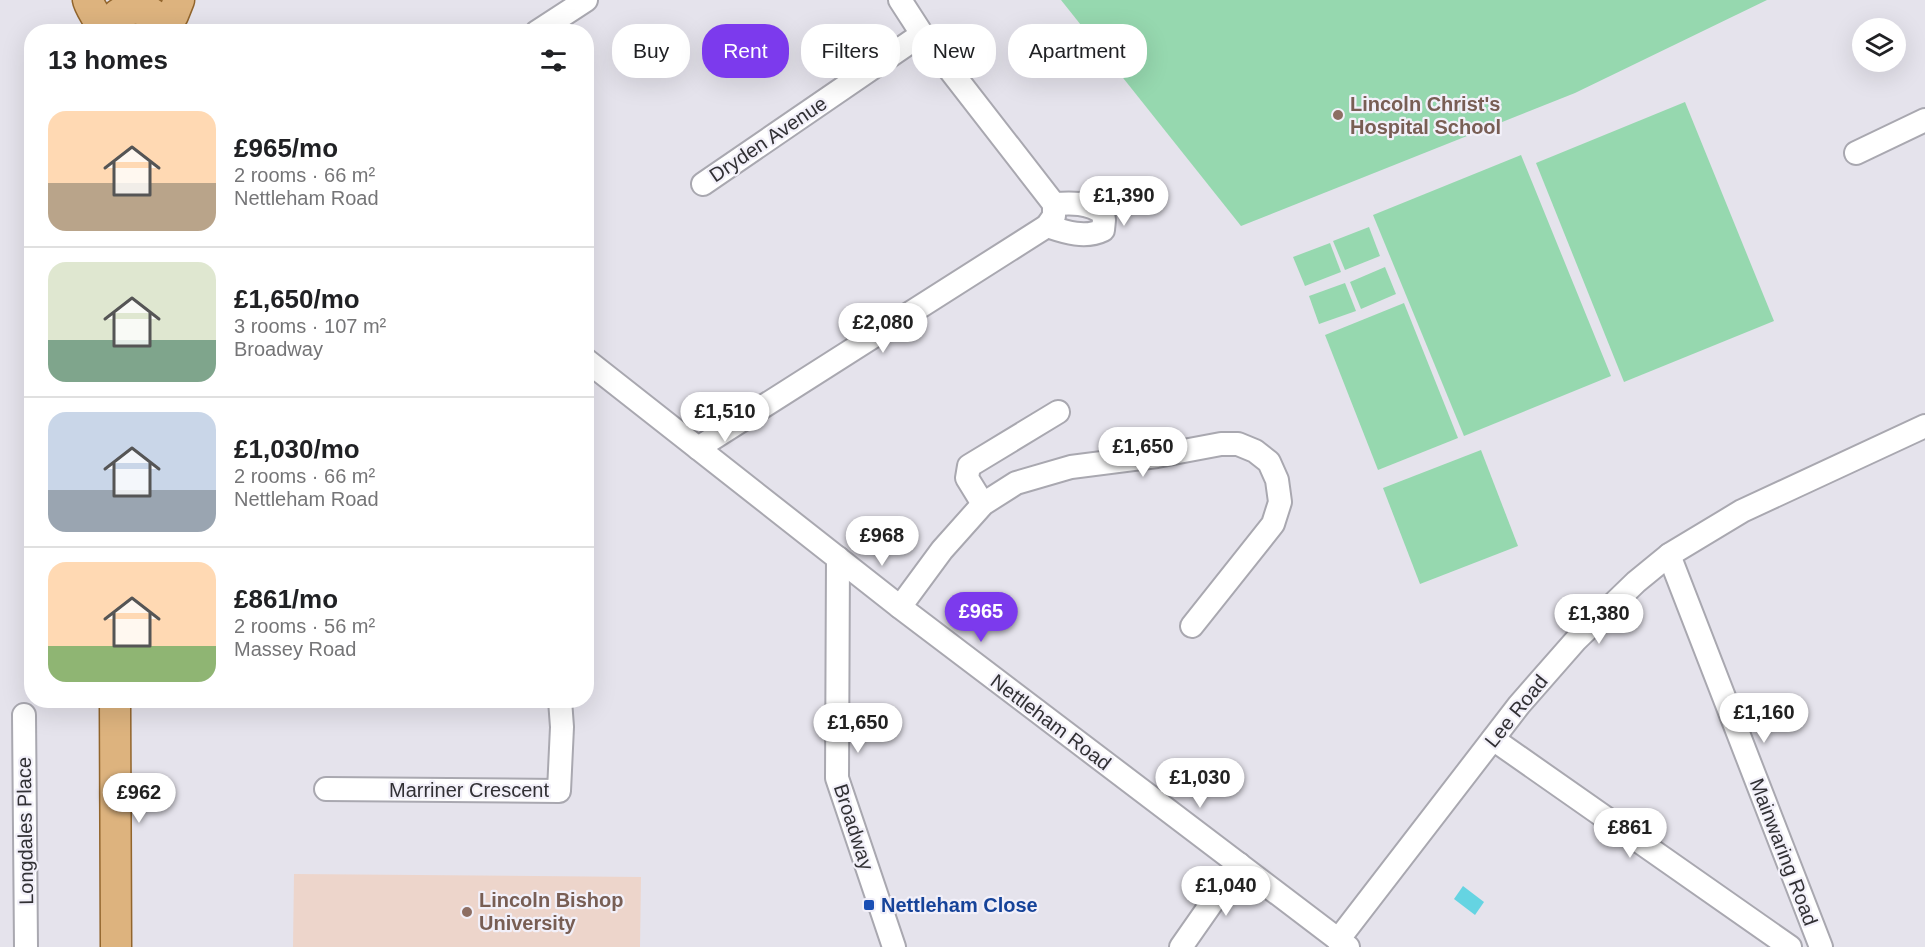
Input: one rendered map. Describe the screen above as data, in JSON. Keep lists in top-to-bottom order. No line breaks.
{"streets":{"street":["Dryden Avenue","Lee Road","Nettleham Road","Marriner Crescent","Broadway","Longdales Place","Mainwaring Road"]},"crossings":[["Lee Road","Nettleham Road"],["Lee Road","Mainwaring Road"],["Nettleham Road","Broadway"]],"places":{"other":["Lincoln Christ's Hospital School","Lincoln Bishop University"],"transit":["Nettleham Close"]},"page":{"chip":["Buy","Rent","Filters","New","Apartment"],"heading":"13 homes","list":[{"name":"£965/mo","note":"2 rooms · 66 m² · Nettleham Road"},{"name":"£1,650/mo","note":"3 rooms · 107 m² · Broadway"},{"name":"£1,030/mo","note":"2 rooms · 66 m² · Nettleham Road"},{"name":"£861/mo","note":"2 rooms · 56 m² · Massey Road"}],"price":["£1,390","£2,080","£1,510","£1,650","£968","£965","£1,380","£1,160","£1,650","£1,030","£962","£861","£1,040"]}}
